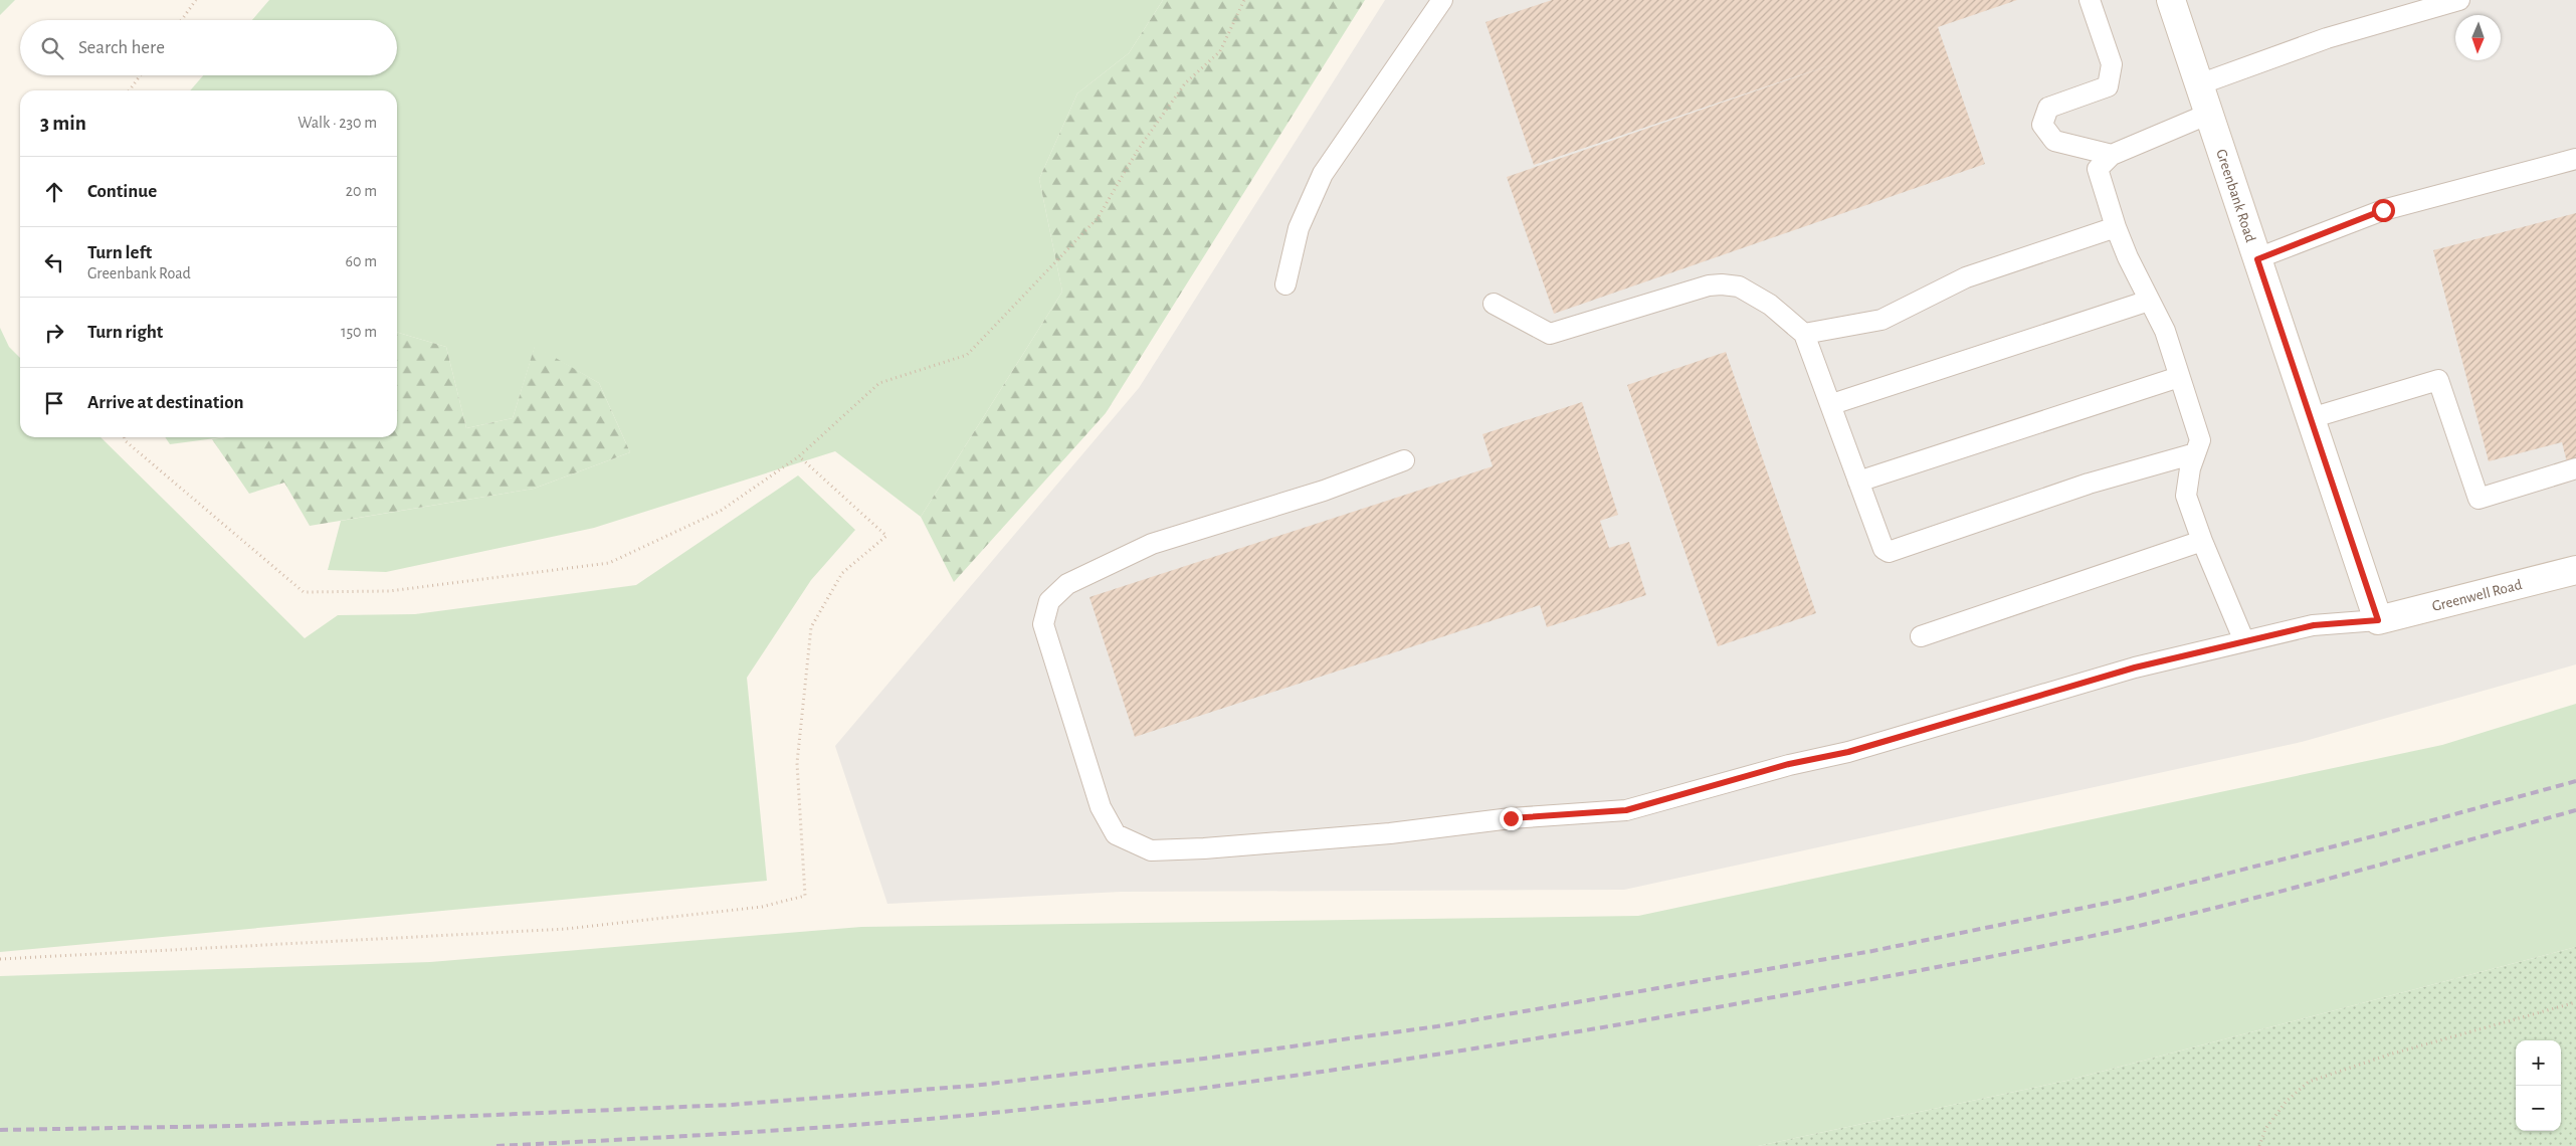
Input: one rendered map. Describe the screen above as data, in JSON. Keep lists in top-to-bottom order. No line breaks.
{"streets":{"street":["Greenbank Road","Greenwell Road"]},"crossings":[["Greenbank Road","Greenwell Road"]],"north":"bottom","page":{"search":"Search here","heading":["3 min","Walk · 230 m"],"list":[["Continue","20 m"],["Turn left","Greenbank Road","60 m"],["Turn right","150 m"],"Arrive at destination"],"map_buttons":["+","−"]}}
